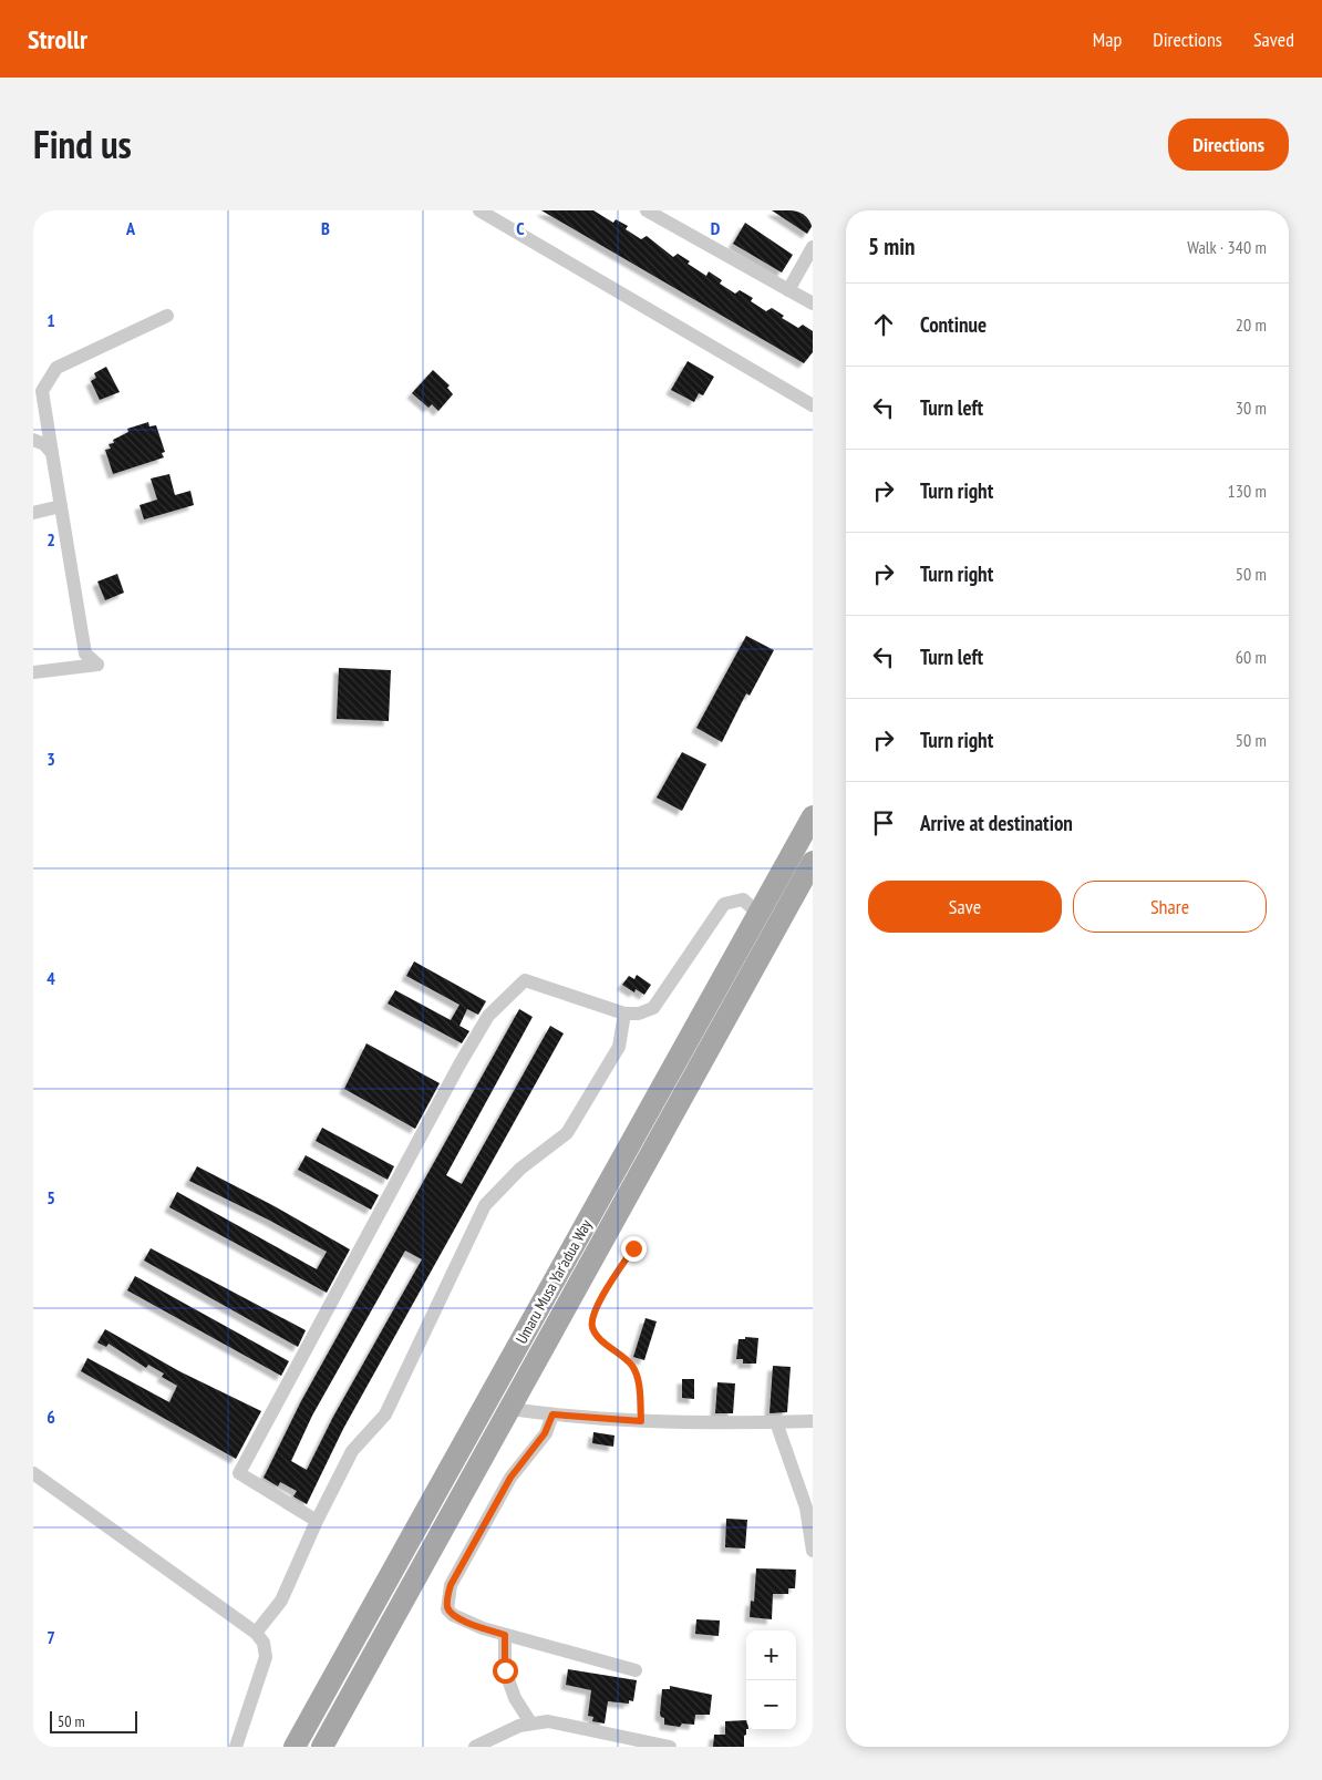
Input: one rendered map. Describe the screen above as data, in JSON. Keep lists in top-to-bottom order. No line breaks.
{"streets":{"main road":["Umaru Musa Yar'adua Way"]},"scale_bar":"50 m","page":{"header":"Strollr","nav":["Map","Directions","Saved"],"title":"Find us","buttons":["Directions",["Save","Share"]],"heading":["5 min","Walk · 340 m"],"list":[["Continue","20 m"],["Turn left","30 m"],["Turn right","130 m"],["Turn right","50 m"],["Turn left","60 m"],["Turn right","50 m"],"Arrive at destination"],"map_buttons":["+","−"],"scale":"50 m"},"grid":{"columns":["A","B","C","D"],"rows":["1","2","3","4","5","6","7"]}}
